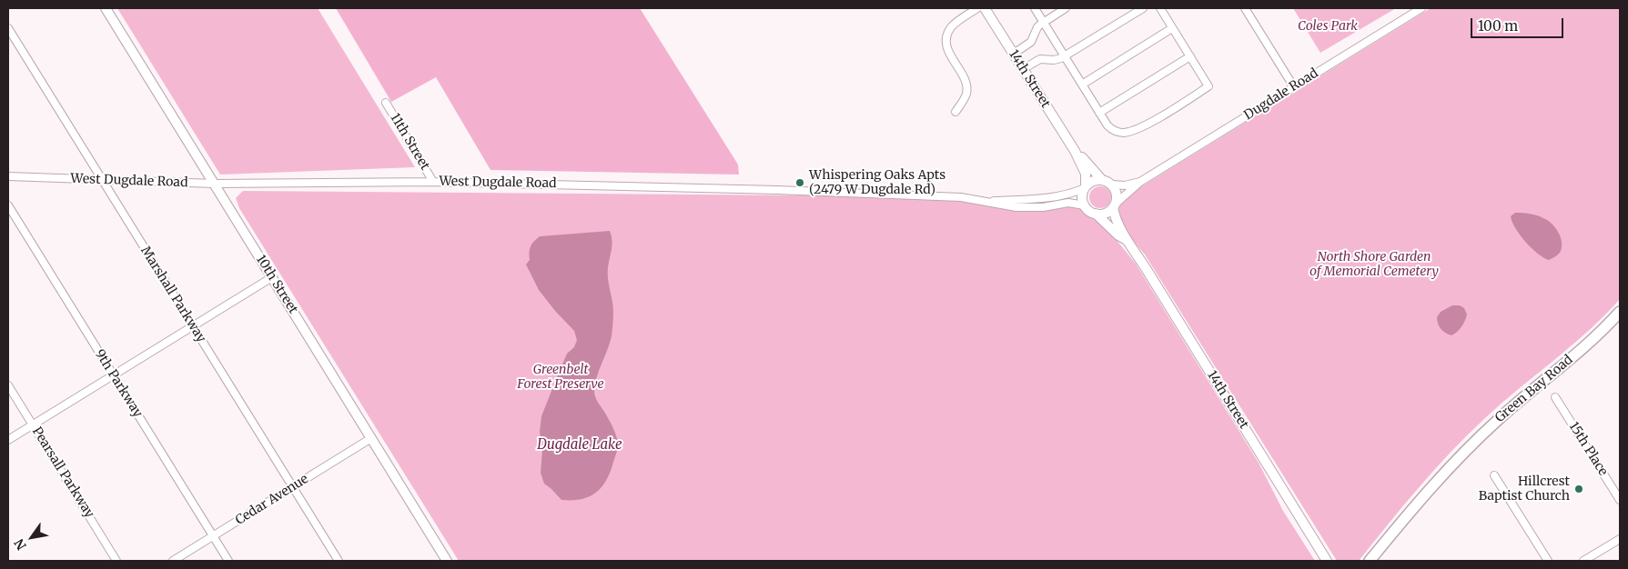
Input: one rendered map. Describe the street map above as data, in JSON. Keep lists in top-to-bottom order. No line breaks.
{"streets":{"main road":["Green Bay Road"],"street":["14th Street","Dugdale Road","11th Street","West Dugdale Road","10th Street","Marshall Parkway","9th Parkway","15th Place","Pearsall Parkway","Cedar Avenue"]},"crossings":[["11th Street","West Dugdale Road"],["West Dugdale Road","10th Street"],["West Dugdale Road","Marshall Parkway"],["10th Street","Cedar Avenue"],["Marshall Parkway","Cedar Avenue"],["9th Parkway","Cedar Avenue"]],"water":["Dugdale Lake"],"parks":["Coles Park","North Shore Garden of Memorial Cemetery","Greenbelt Forest Preserve"],"places":["Whispering Oaks Apts (2479 W Dugdale Rd)","Hillcrest Baptist Church"],"scale_bar":"100 m","north":"bottom left"}
